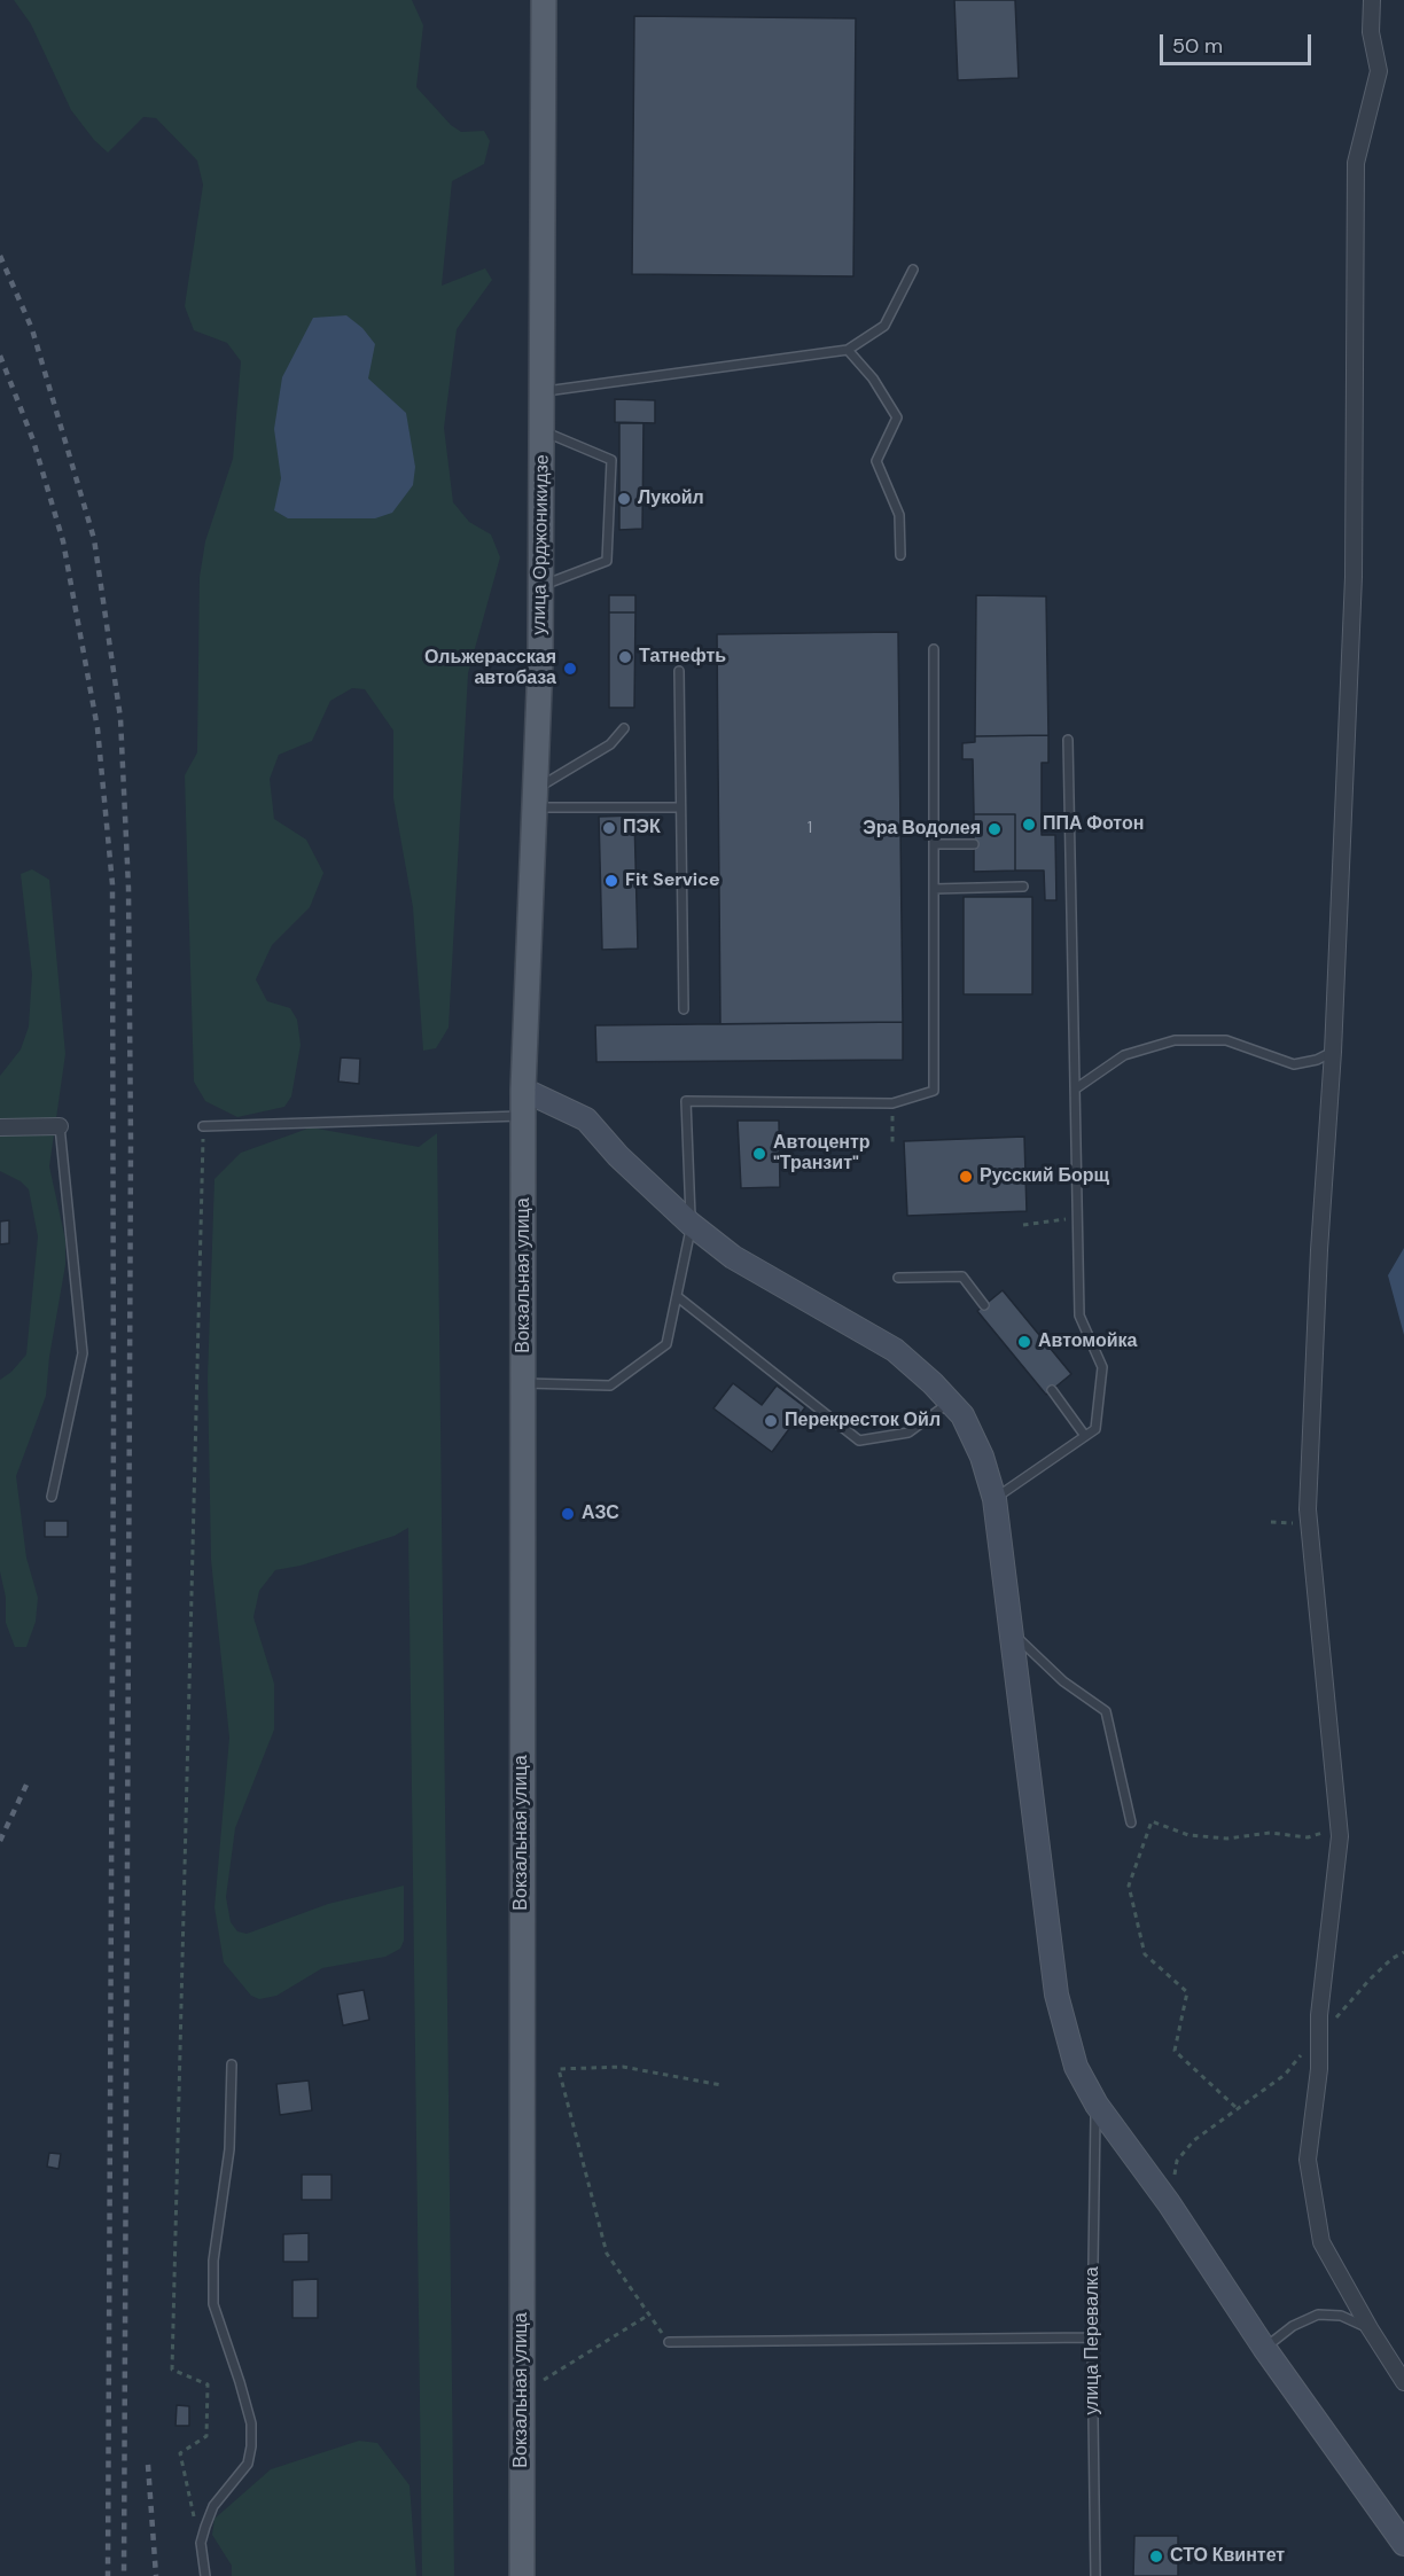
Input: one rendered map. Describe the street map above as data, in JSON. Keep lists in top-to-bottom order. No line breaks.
{"streets":{"main road":["улица Орджоникидзе","Вокзальная улица"],"lane":["улица Перевалка"]},"crossings":[["улица Орджоникидзе","Вокзальная улица"]],"places":["Лукойл","Татнефть","Ольжерасская автобаза","ППА Фотон","ПЭК","Эра Водолея","Fit Service","Автоцентр \"Транзит\"","Русский Борщ","Автомойка","Перекресток Ойл","АЗС","СТО Квинтет"],"house_numbers":["1"],"scale_bar":"50 m"}
